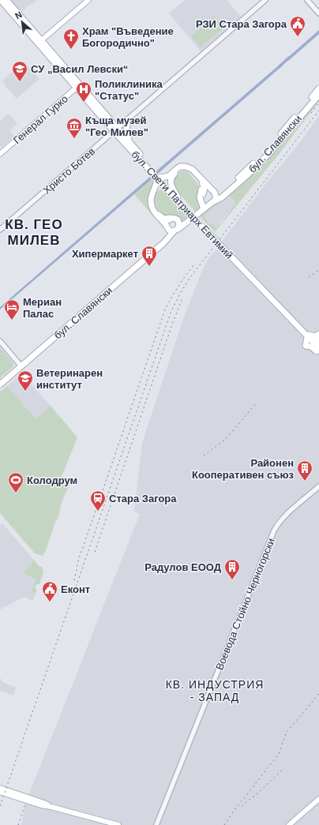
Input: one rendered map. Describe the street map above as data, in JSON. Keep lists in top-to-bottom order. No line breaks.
{"streets":{"main road":["Генерал Гурко","бул. Славянски","бул. Свети Патриарх Евтимий"],"street":["Христо Ботев","Воевода Стойно Черногорски"]},"crossings":[["Генерал Гурко","бул. Свети Патриарх Евтимий"],["Христо Ботев","бул. Свети Патриарх Евтимий"]],"districts":["КВ. ГЕО МИЛЕВ","КВ. ИНДУСТРИЯ - ЗАПАД"],"places":{"public building":["РЗИ Стара Загора","Еконт"],"church":["Храм \"Въведение Богородично\""],"school or university":["СУ „Васил Левски“","Ветеринарен институт"],"hospital":["Поликлиника \"Статус\""],"museum":["Къща музей \"Гео Милев\""],"building":["Хипермаркет","Районен Кооперативен съюз","Радулов ЕООД"],"hotel":["Мериан Палас"],"sports":["Колодрум"],"station":["Стара Загора"]},"north":"top left"}
